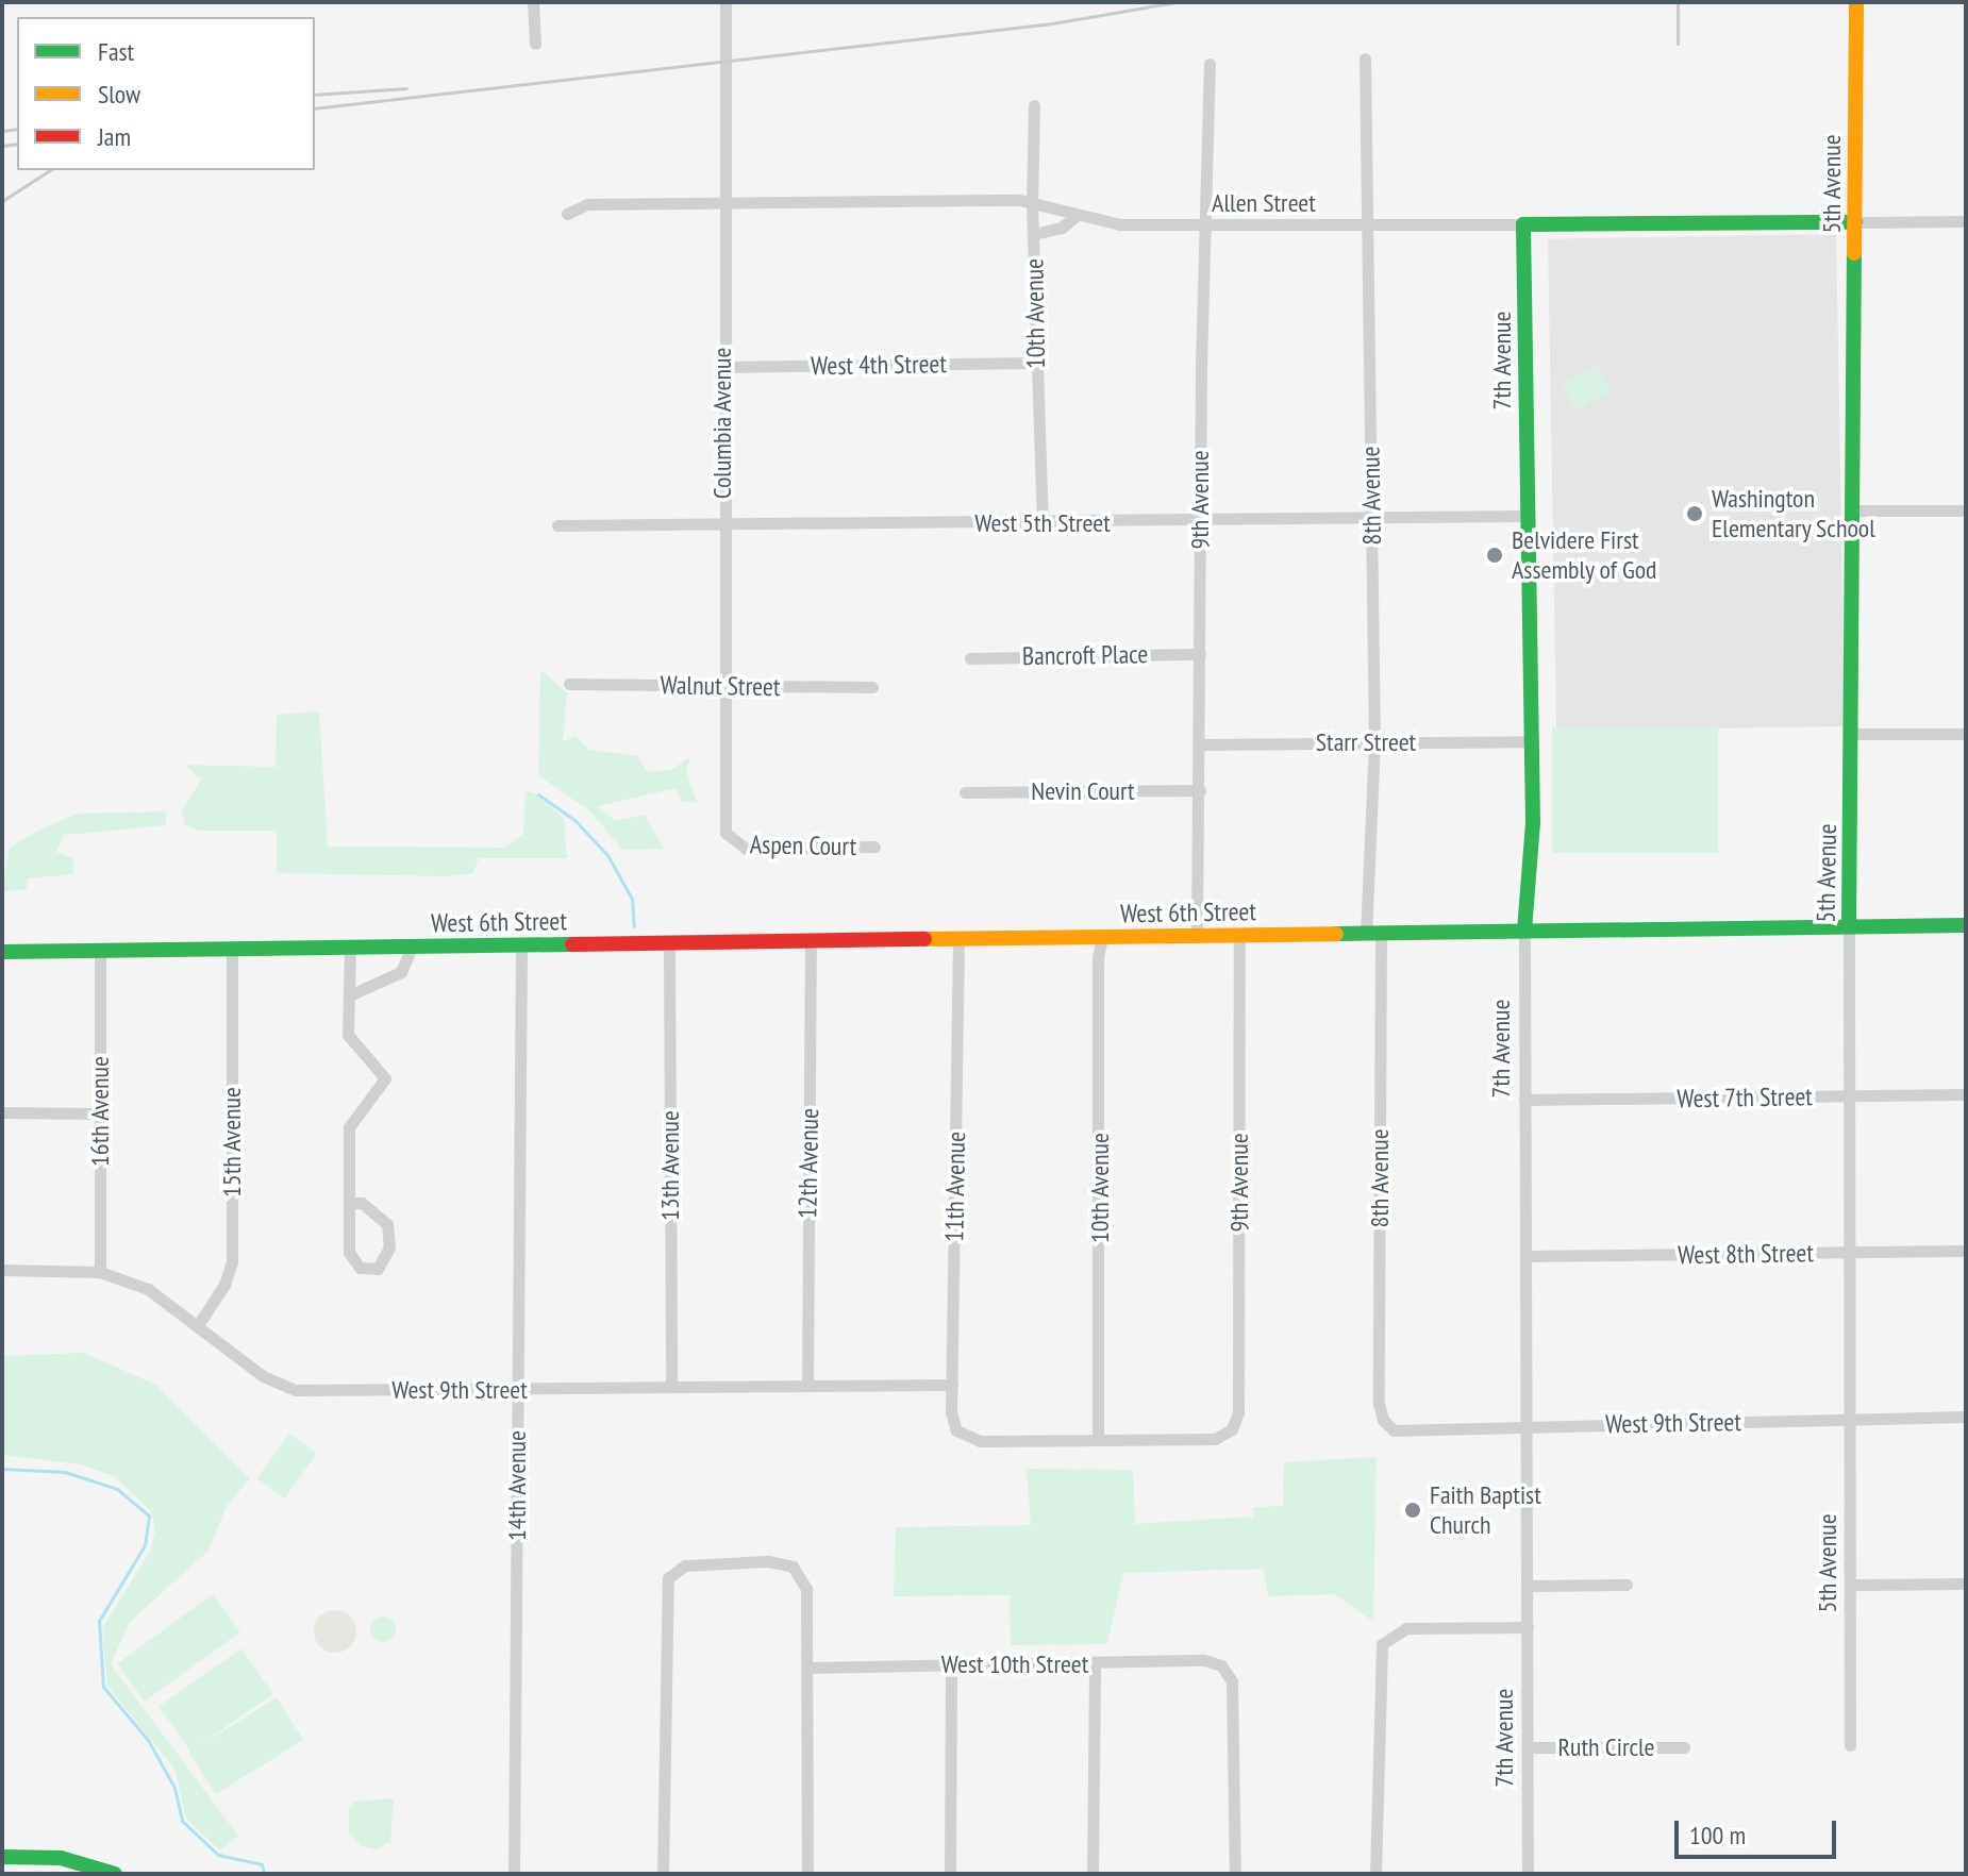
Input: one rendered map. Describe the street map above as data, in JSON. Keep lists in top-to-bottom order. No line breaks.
{"streets":{"street":["5th Avenue","Allen Street","10th Avenue","7th Avenue","West 4th Street","Columbia Avenue","8th Avenue","9th Avenue","West 5th Street","Bancroft Place","Walnut Street","Starr Street","Nevin Court","Aspen Court","West 6th Street","West 7th Street","16th Avenue","15th Avenue","12th Avenue","13th Avenue","11th Avenue","West 8th Street","West 9th Street","14th Avenue","West 10th Street","Ruth Circle"]},"crossings":[["5th Avenue","Allen Street"],["5th Avenue","West 6th Street"],["5th Avenue","West 7th Street"],["5th Avenue","West 8th Street"],["5th Avenue","West 9th Street"],["Allen Street","10th Avenue"],["Allen Street","7th Avenue"],["Allen Street","Columbia Avenue"],["Allen Street","8th Avenue"],["Allen Street","9th Avenue"],["10th Avenue","West 4th Street"],["10th Avenue","9th Avenue"],["10th Avenue","West 5th Street"],["10th Avenue","West 6th Street"],["10th Avenue","11th Avenue"],["7th Avenue","West 5th Street"],["7th Avenue","Starr Street"],["7th Avenue","West 6th Street"],["7th Avenue","West 7th Street"],["7th Avenue","West 8th Street"],["7th Avenue","West 9th Street"],["7th Avenue","Ruth Circle"],["West 4th Street","Columbia Avenue"],["Columbia Avenue","West 5th Street"],["Columbia Avenue","Walnut Street"],["Columbia Avenue","Aspen Court"],["8th Avenue","West 5th Street"],["8th Avenue","Starr Street"],["8th Avenue","West 6th Street"],["8th Avenue","West 9th Street"],["9th Avenue","West 5th Street"],["9th Avenue","Bancroft Place"],["9th Avenue","Starr Street"],["9th Avenue","Nevin Court"],["9th Avenue","West 6th Street"],["9th Avenue","11th Avenue"],["West 6th Street","16th Avenue"],["West 6th Street","15th Avenue"],["West 6th Street","12th Avenue"],["West 6th Street","13th Avenue"],["West 6th Street","11th Avenue"],["West 6th Street","14th Avenue"],["16th Avenue","West 9th Street"],["15th Avenue","West 9th Street"],["12th Avenue","West 9th Street"],["13th Avenue","West 9th Street"],["11th Avenue","West 9th Street"],["West 9th Street","14th Avenue"]],"places":["Washington Elementary School","Belvidere First Assembly of God","Faith Baptist Church"],"legend":["Fast","Slow","Jam"],"scale_bar":"100 m"}
